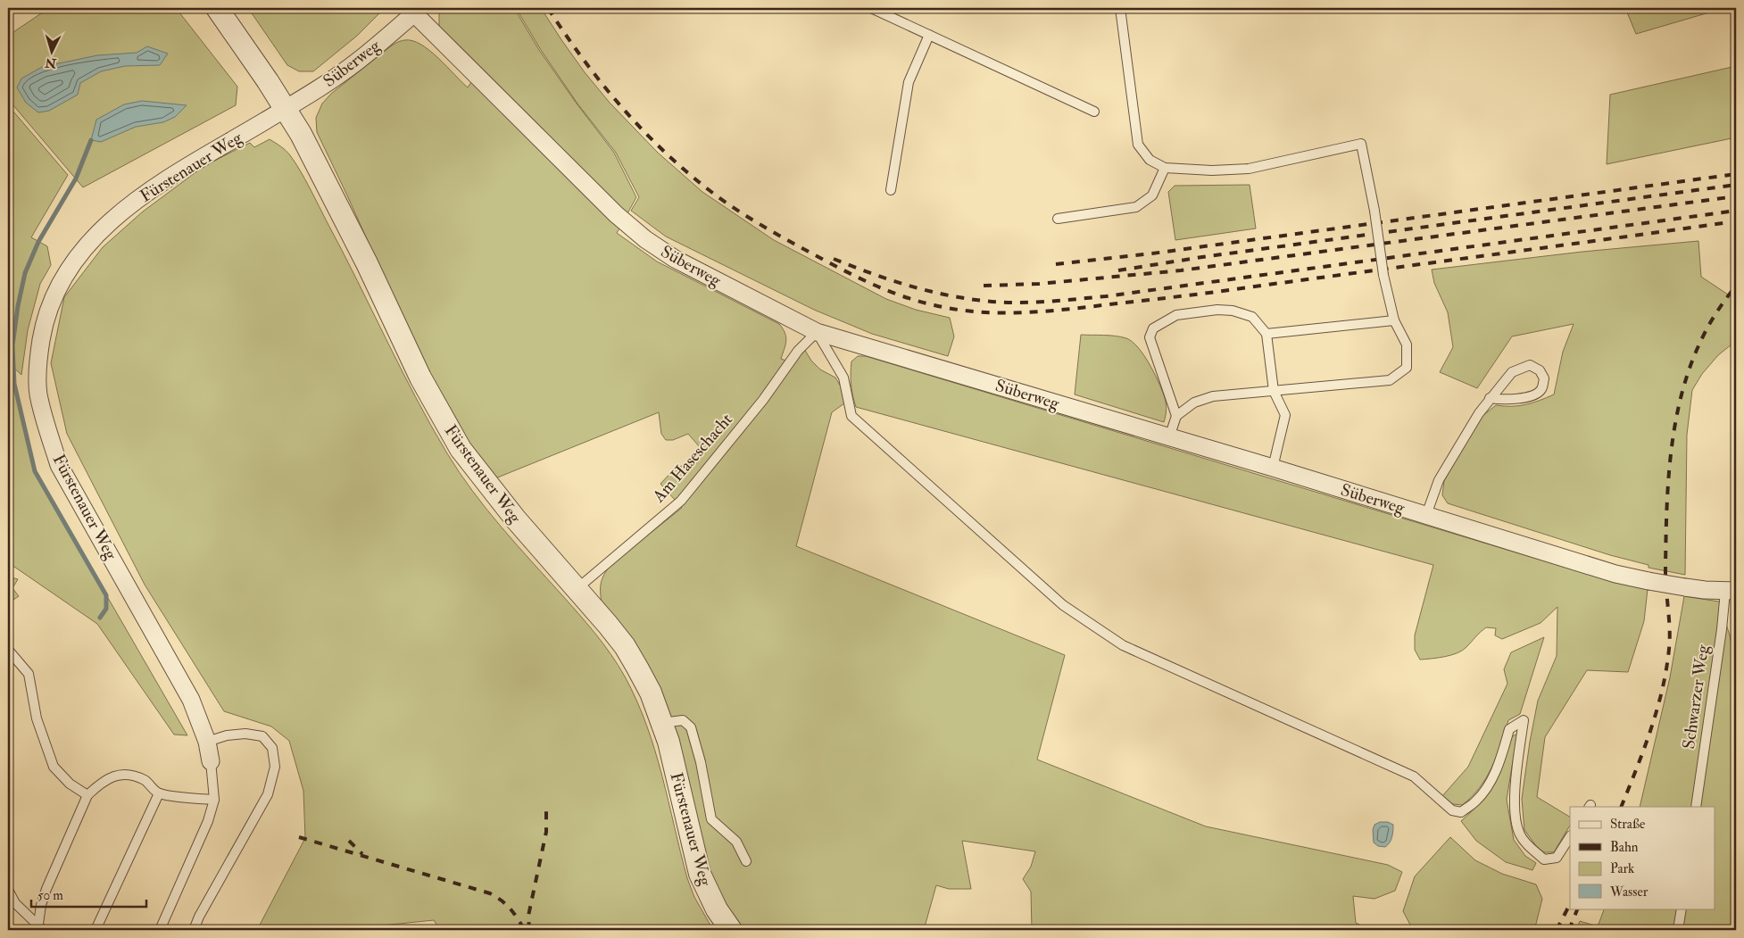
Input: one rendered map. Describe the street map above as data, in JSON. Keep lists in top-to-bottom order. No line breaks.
{"streets":{"street":["Süberweg","Fürstenauer Weg"],"lane":["Am Haseschacht","Schwarzer Weg"]},"crossings":[["Süberweg","Fürstenauer Weg"],["Süberweg","Am Haseschacht"],["Süberweg","Schwarzer Weg"],["Fürstenauer Weg","Am Haseschacht"]],"legend":["Straße","Bahn","Park","Wasser"],"scale_bar":"50 m","north":"bottom"}
